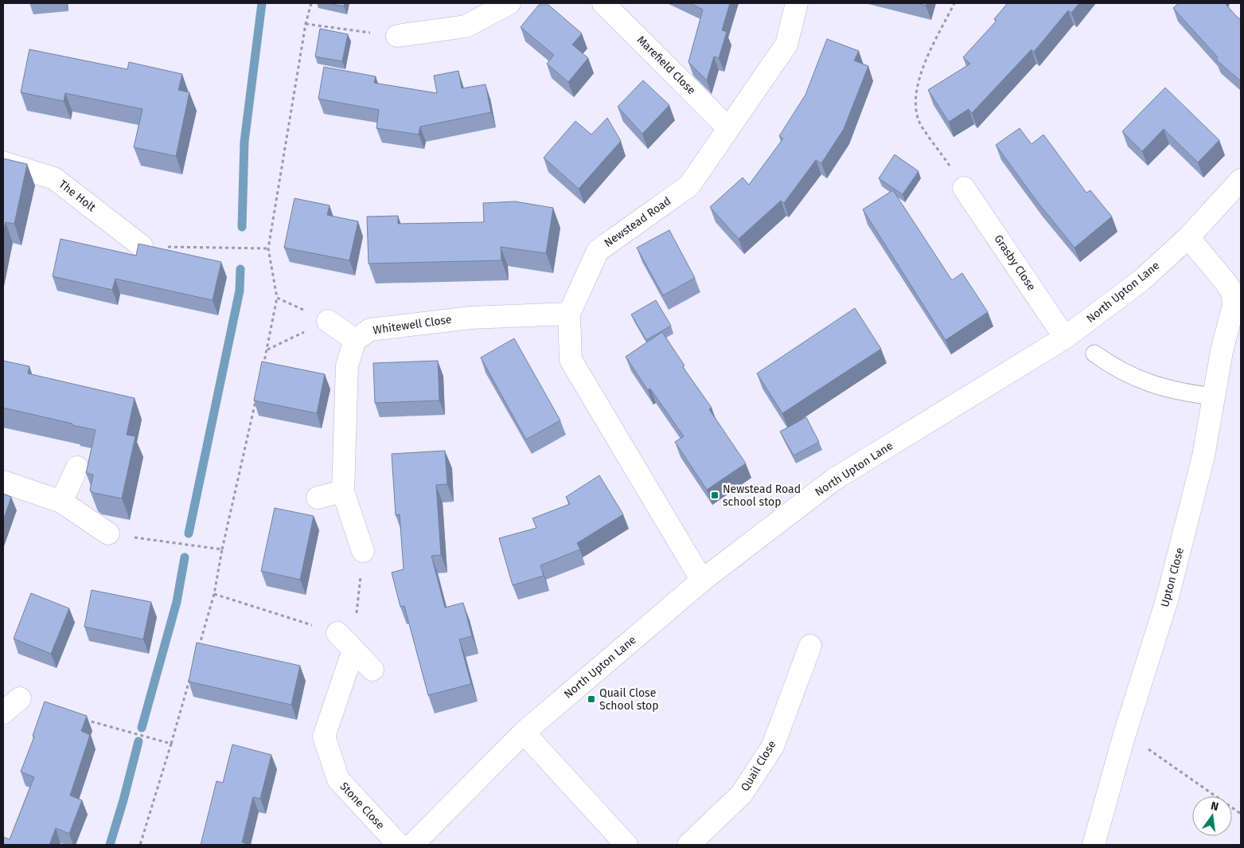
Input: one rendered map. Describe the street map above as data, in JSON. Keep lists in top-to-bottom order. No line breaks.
{"streets":{"street":["Marefield Close","The Holt","Newstead Road","Grasby Close","North Upton Lane","Whitewell Close","Upton Close","Quail Close","Stone Close"]},"crossings":[["Marefield Close","Newstead Road"],["Newstead Road","North Upton Lane"],["Newstead Road","Whitewell Close"],["Grasby Close","North Upton Lane"],["North Upton Lane","Upton Close"]],"places":{"transit":["Newstead Road school stop","Quail Close School stop"]},"north":"top"}
